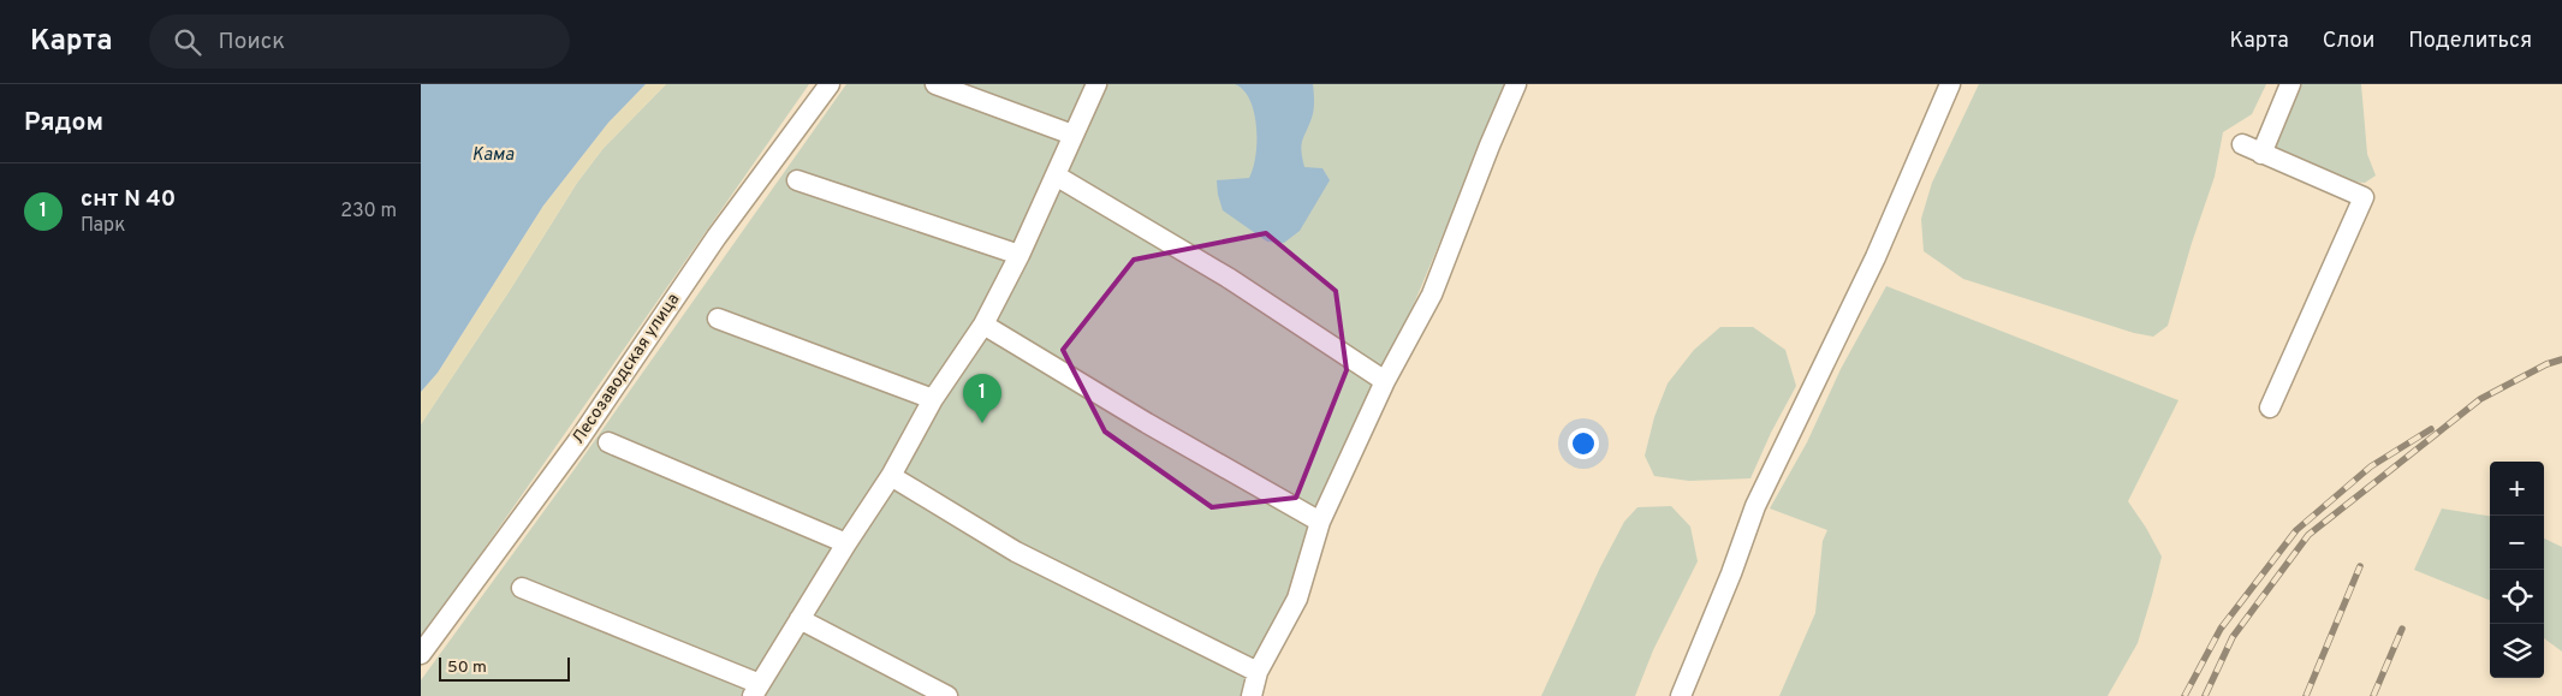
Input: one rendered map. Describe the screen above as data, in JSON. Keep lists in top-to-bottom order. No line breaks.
{"streets":{"street":["Лесозаводская улица"]},"water":["Кама"],"scale_bar":"50 m","page":{"header":"Карта","search":"Поиск","nav":["Карта","Слои","Поделиться"],"heading":"Рядом","list":[{"mark":"1","name":"снт N 40","note":"Парк","value":"230 m"}],"pins":"1","map_buttons":["+","−"],"scale":"50 m"}}
